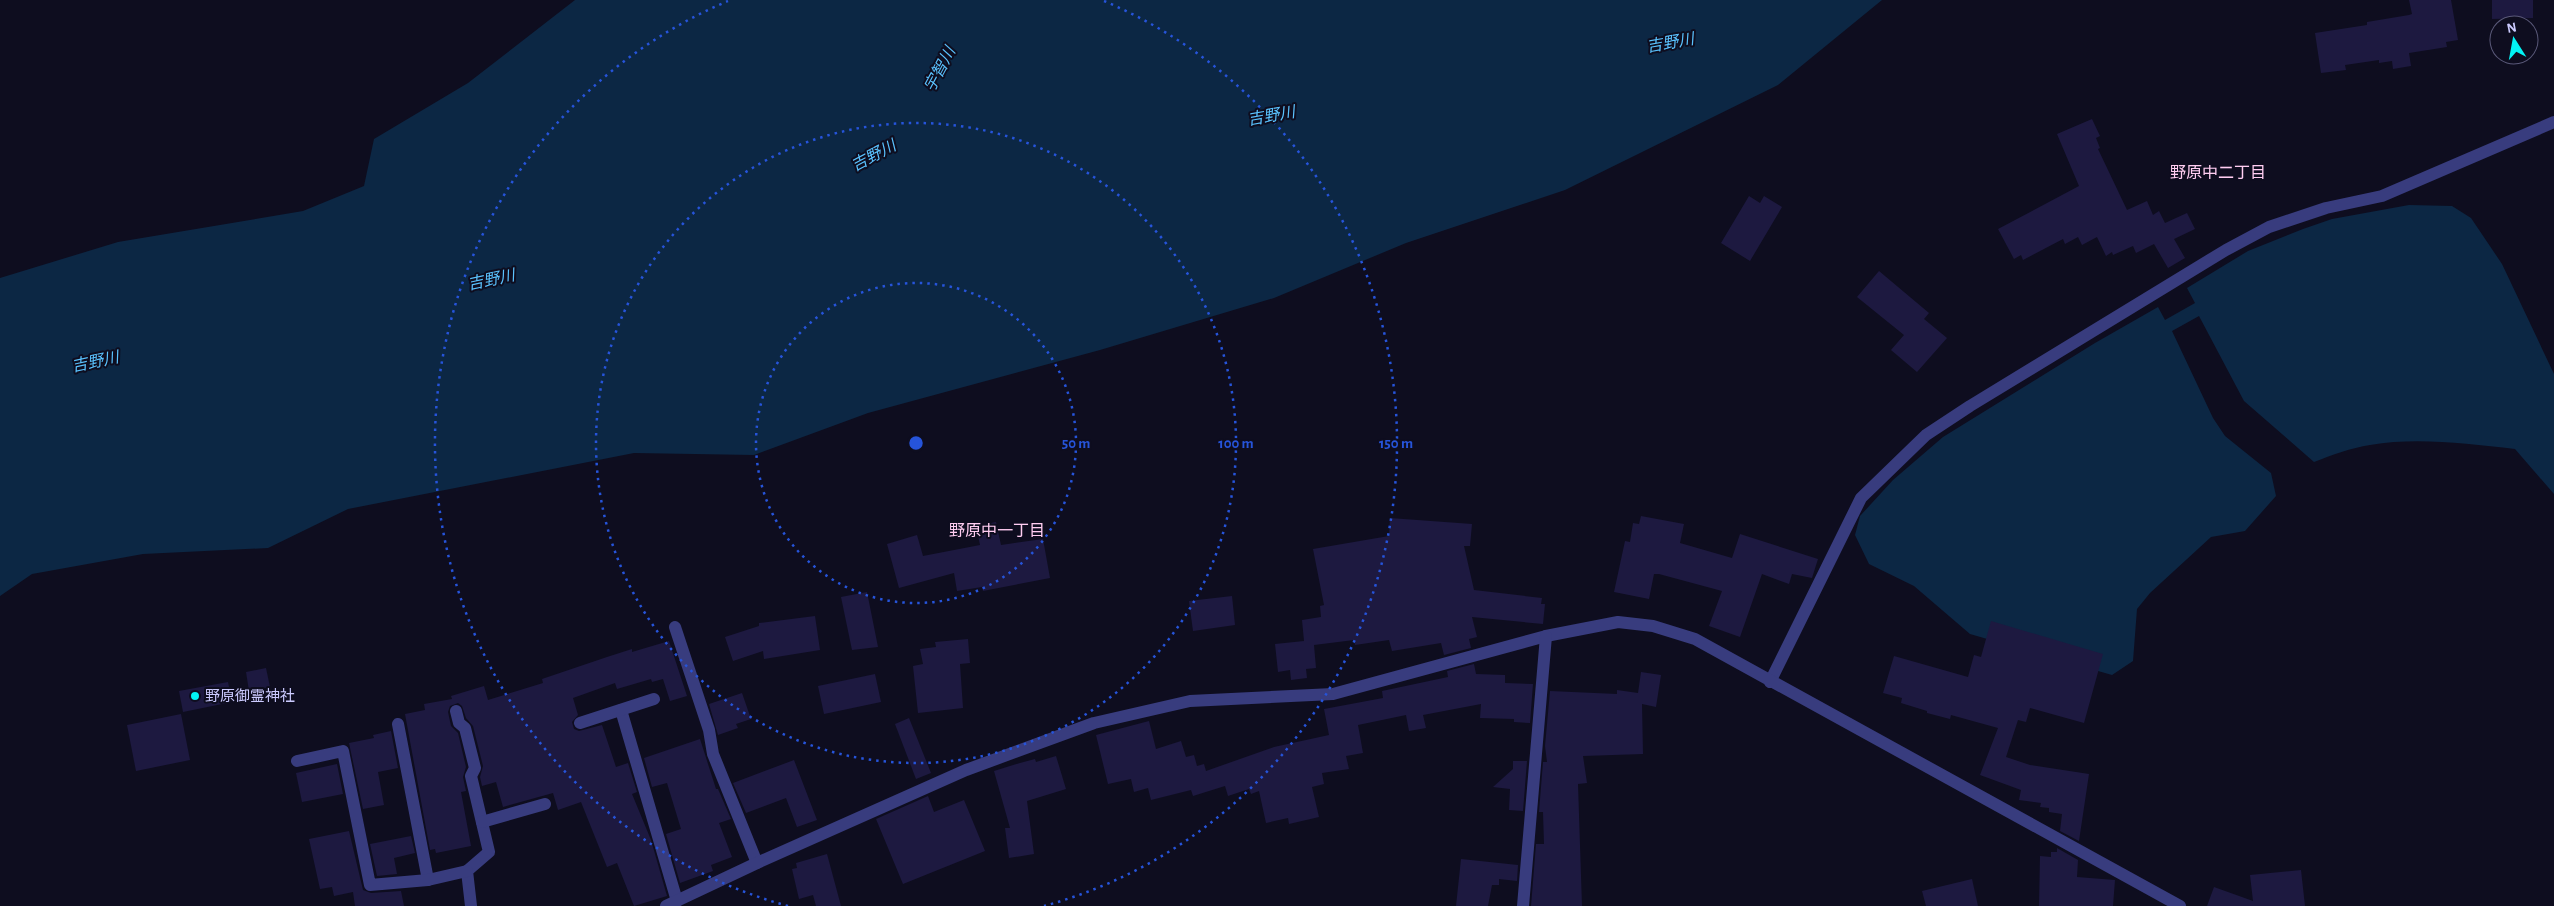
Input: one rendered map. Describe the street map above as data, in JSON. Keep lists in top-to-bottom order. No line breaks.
{"districts":["野原中二丁目","野原中一丁目"],"water":["吉野川","宇智川"],"places":["野原御霊神社"],"north":"top","rings":["50 m","100 m","150 m"]}
